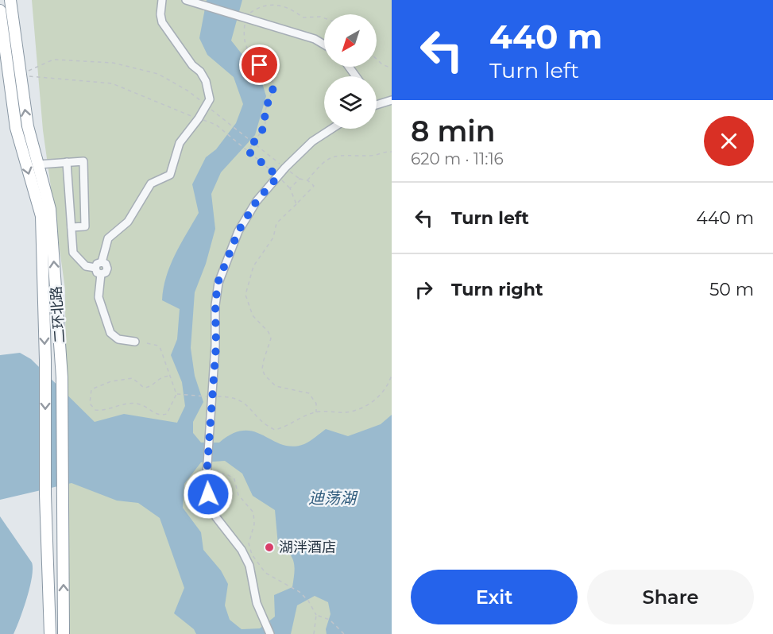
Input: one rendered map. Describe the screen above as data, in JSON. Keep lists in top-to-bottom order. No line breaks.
{"streets":{"highway":["二环北路"]},"water":["迪荡湖"],"places":["湖泮酒店"],"north":"bottom left","page":{"turn":["440 m","Turn left"],"heading":["8 min","620 m · 11:16"],"list":[{"name":"Turn left","value":"440 m"},{"name":"Turn right","value":"50 m"}],"buttons":["Exit","Share"]}}
